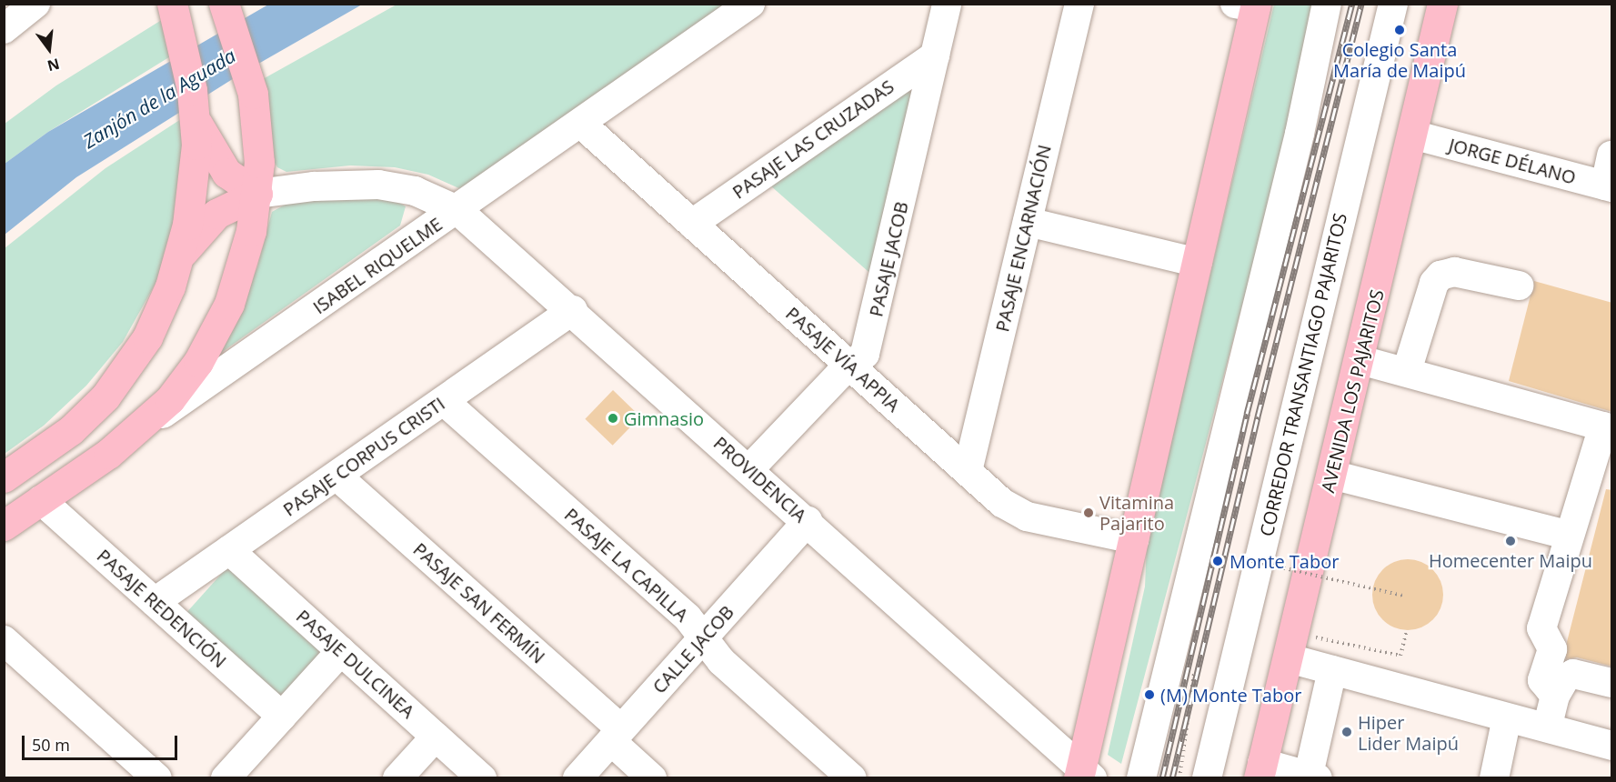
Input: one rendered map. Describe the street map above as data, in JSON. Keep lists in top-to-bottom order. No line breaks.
{"streets":{"main road":["ISABEL RIQUELME","AVENIDA LOS PAJARITOS"],"street":["PASAJE LAS CRUZADAS","JORGE DÉLANO","PASAJE ENCARNACIÓN","PASAJE JACOB","PASAJE VÍA APPIA","CORREDOR TRANSANTIAGO PAJARITOS","PASAJE CORPUS CRISTI","PROVIDENCIA","PASAJE LA CAPILLA","PASAJE SAN FERMÍN","PASAJE REDENCIÓN","CALLE JACOB","PASAJE DULCINEA"]},"crossings":[["PASAJE LAS CRUZADAS","PASAJE JACOB"],["PASAJE LAS CRUZADAS","PASAJE VÍA APPIA"],["JORGE DÉLANO","AVENIDA LOS PAJARITOS"],["PASAJE ENCARNACIÓN","PASAJE VÍA APPIA"],["PASAJE JACOB","PASAJE VÍA APPIA"],["PASAJE JACOB","PROVIDENCIA"],["ISABEL RIQUELME","PASAJE VÍA APPIA"],["ISABEL RIQUELME","PROVIDENCIA"],["ISABEL RIQUELME","PASAJE REDENCIÓN"],["PASAJE CORPUS CRISTI","PROVIDENCIA"],["PASAJE CORPUS CRISTI","PASAJE LA CAPILLA"],["PASAJE CORPUS CRISTI","PASAJE SAN FERMÍN"],["PASAJE CORPUS CRISTI","PASAJE REDENCIÓN"],["PASAJE CORPUS CRISTI","PASAJE DULCINEA"],["PROVIDENCIA","CALLE JACOB"],["PASAJE LA CAPILLA","CALLE JACOB"],["PASAJE SAN FERMÍN","CALLE JACOB"]],"water":["Zanjón de la Aguada"],"places":["Colegio Santa María de Maipú","Gimnasio","Vitamina Pajarito","Homecenter Maipu","Monte Tabor","(M) Monte Tabor","Hiper Lider Maipú"],"scale_bar":"50 m","north":"bottom"}
